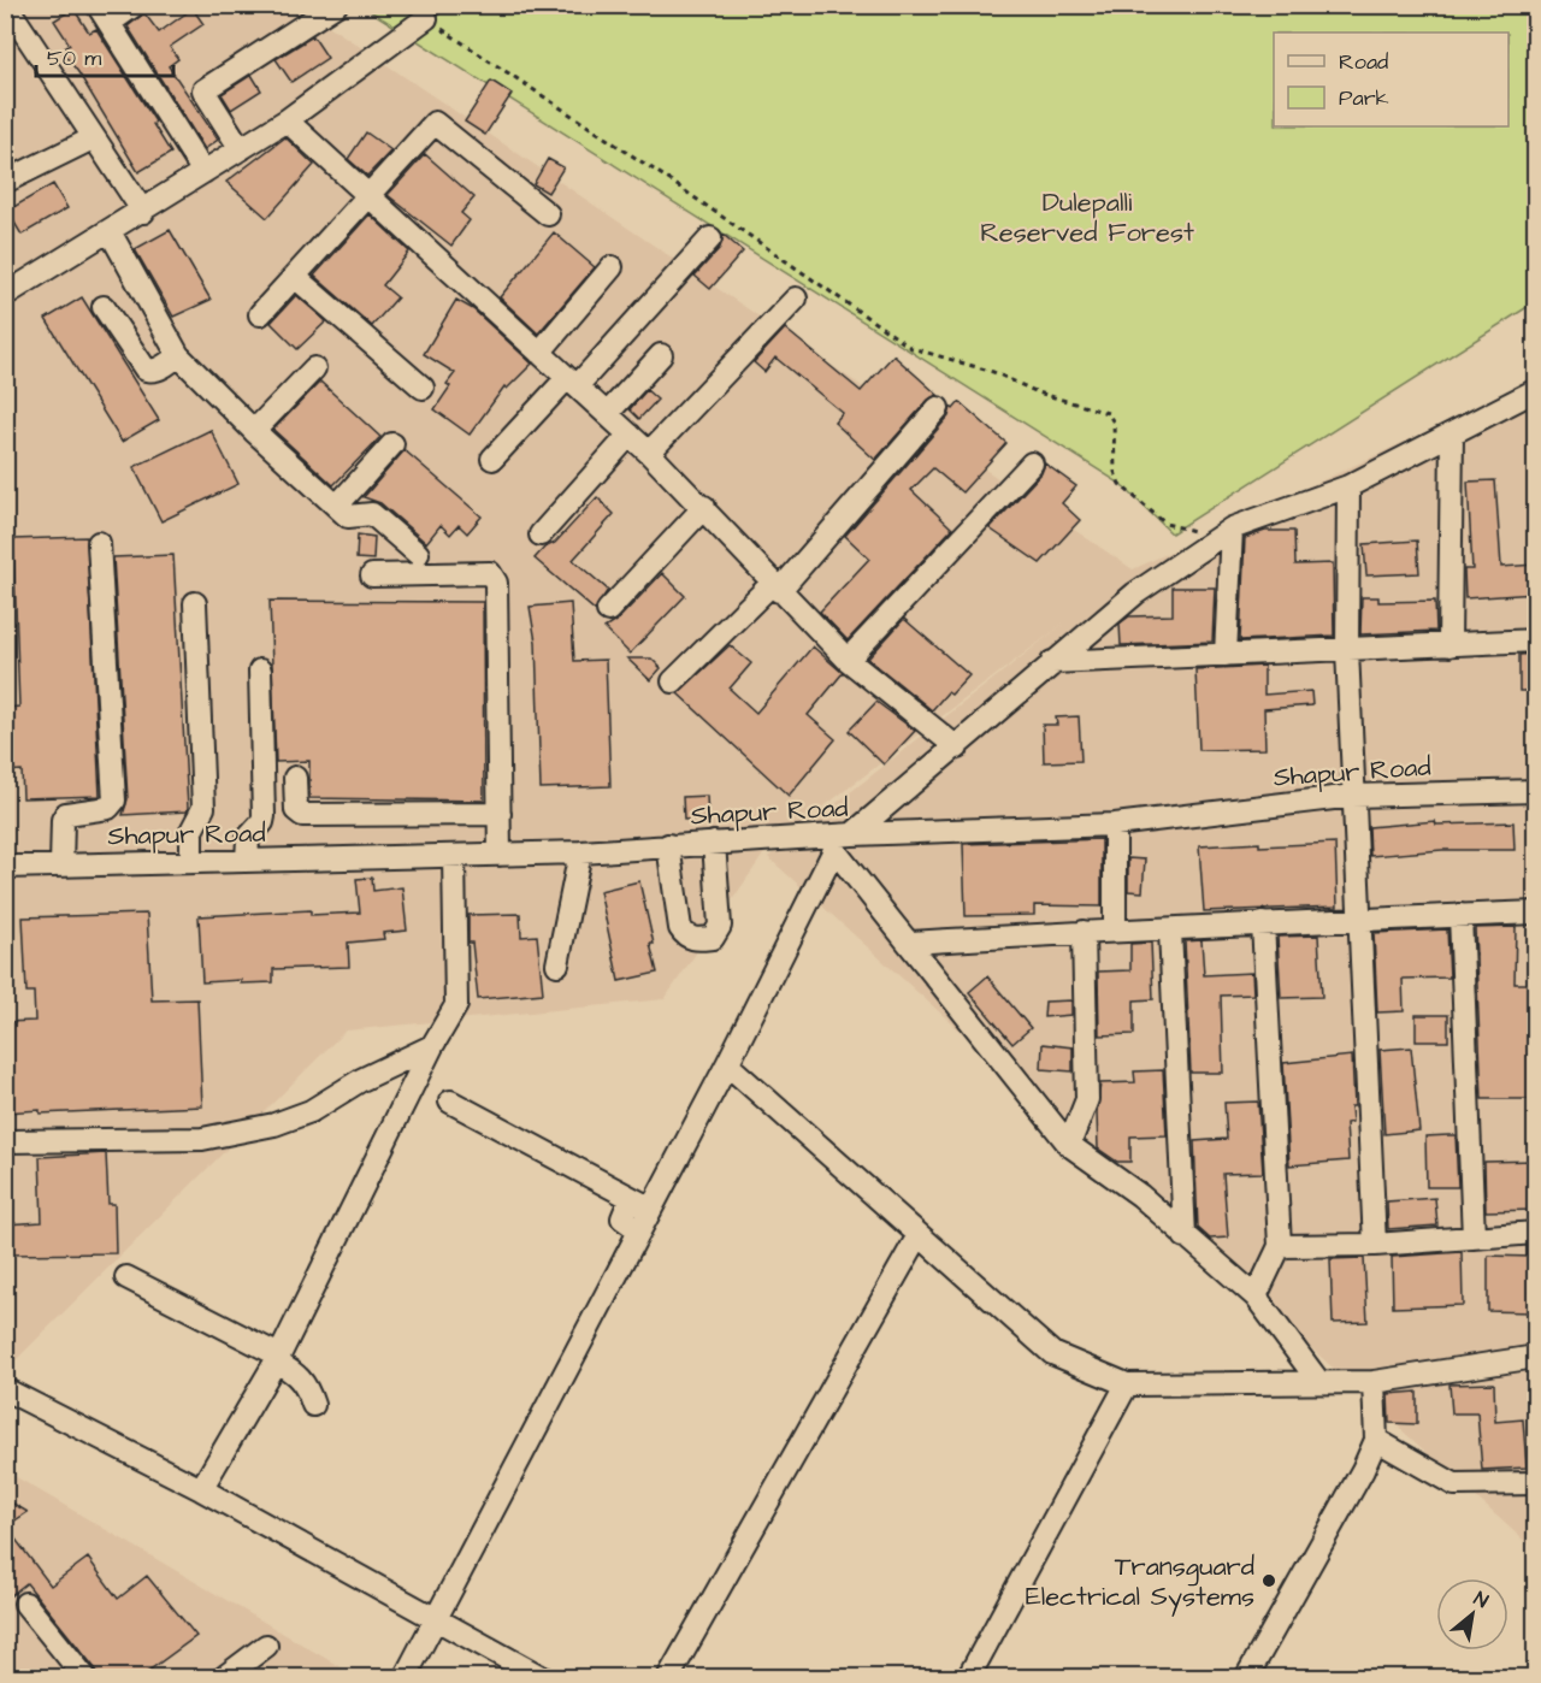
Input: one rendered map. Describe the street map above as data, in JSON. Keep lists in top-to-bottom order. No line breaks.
{"streets":{"street":["Shapur Road"]},"parks":["Dulepalli Reserved Forest"],"places":["Transguard Electrical Systems"],"legend":["Road","Park"],"scale_bar":"50 m","north":"top right"}
